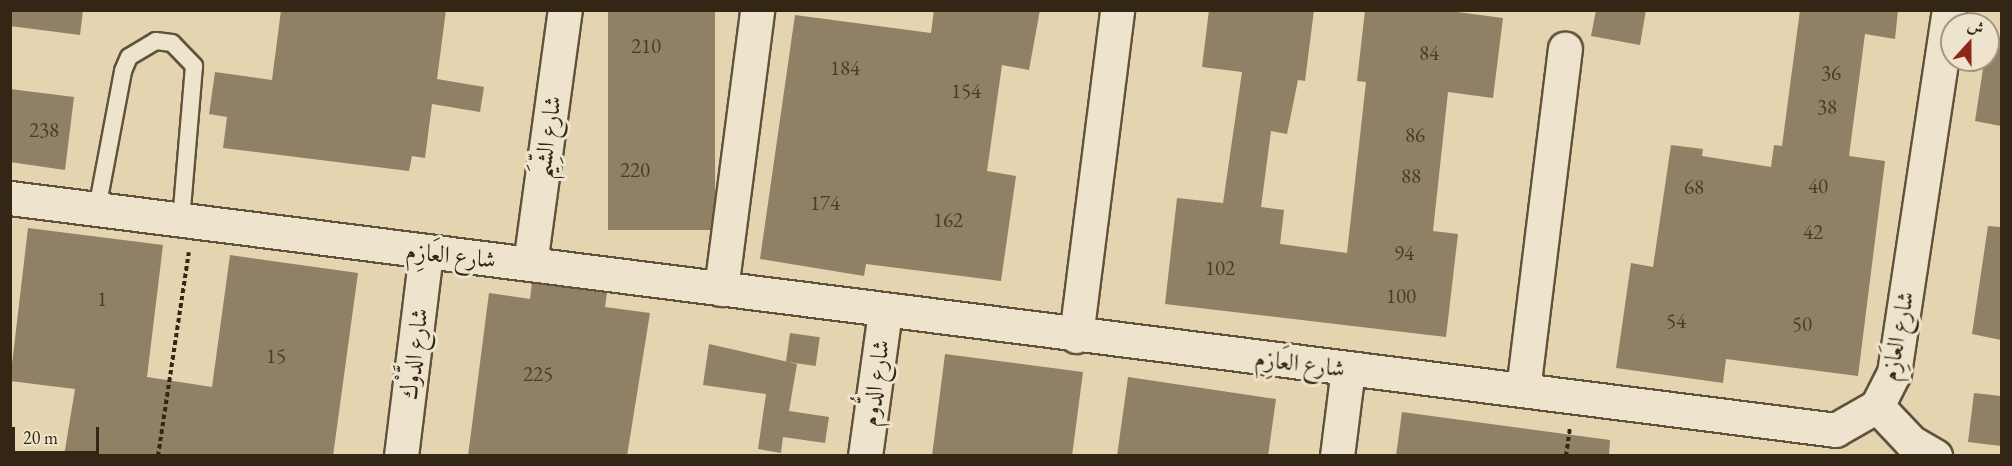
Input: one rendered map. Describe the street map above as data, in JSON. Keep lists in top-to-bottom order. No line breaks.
{"streets":{"street":["شارع الشِّيَم","شارع العَازِم","شارع الدَّوْك","شارع الدُّوم"]},"crossings":[["شارع الشِّيَم","شارع العَازِم"],["شارع العَازِم","شارع الدَّوْك"],["شارع العَازِم","شارع الدُّوم"]],"house_numbers":["210","84","184","36","154","38","238","86","220","88","40","68","174","162","42","94","102","100","1","54","50","15","225"],"scale_bar":"20 m","north":"top"}
